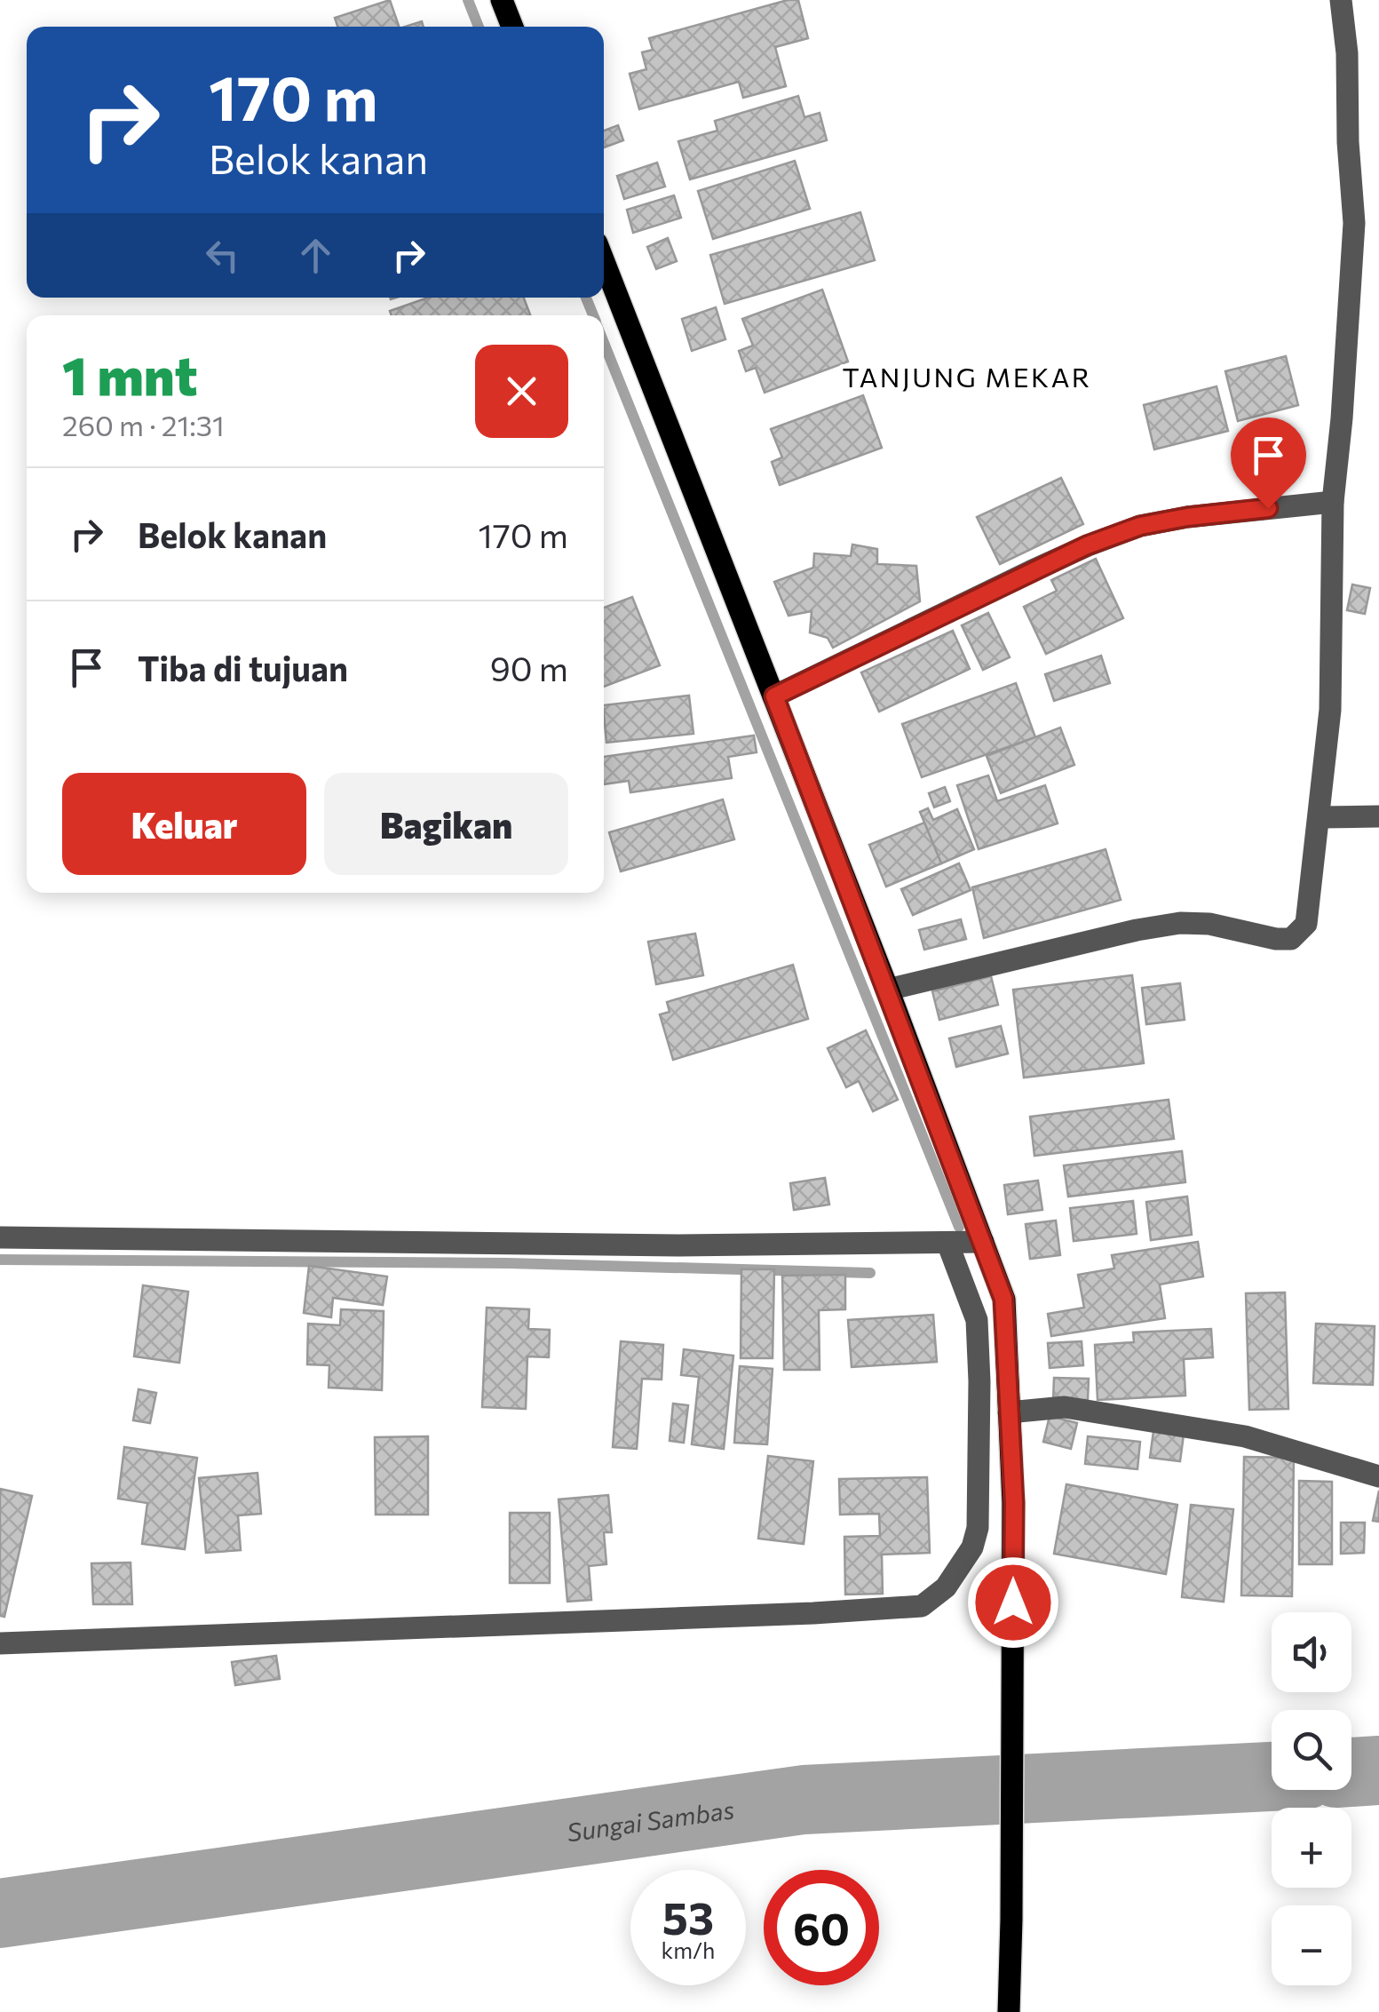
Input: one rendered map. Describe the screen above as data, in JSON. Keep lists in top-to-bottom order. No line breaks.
{"districts":["TANJUNG MEKAR"],"water":["Sungai Sambas"],"page":{"turn":["170 m","Belok kanan"],"heading":["1 mnt","260 m · 21:31"],"list":[{"name":"Belok kanan","value":"170 m"},{"name":"Tiba di tujuan","value":"90 m"}],"buttons":["Keluar","Bagikan"],"map_buttons":["+","−"],"speed":"53 km/h","limit":"60"}}
